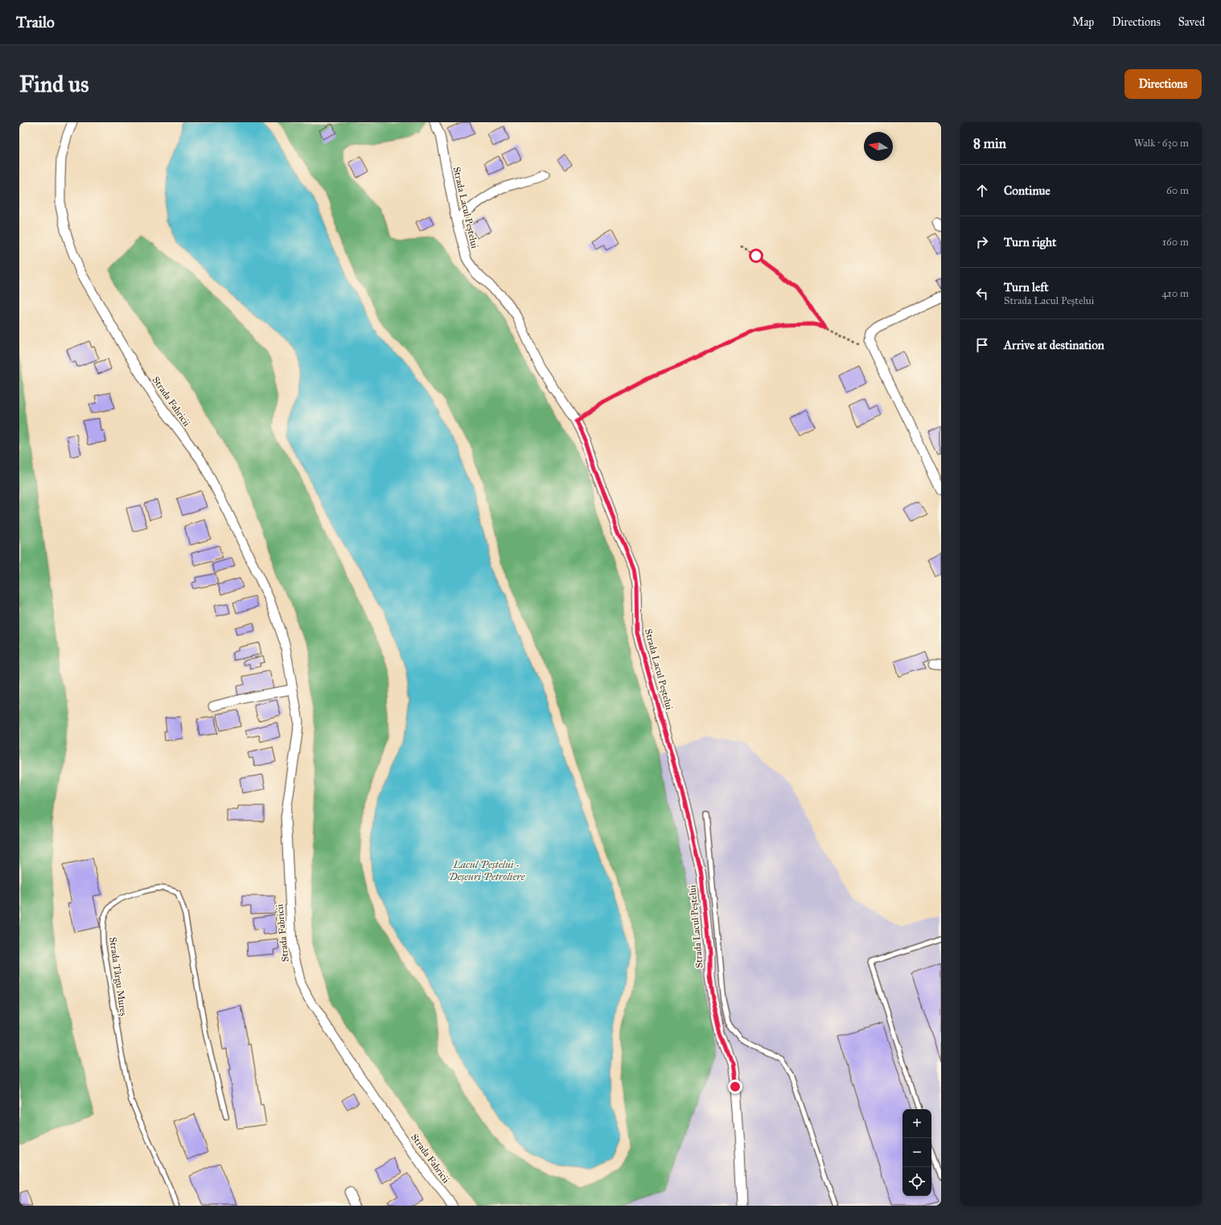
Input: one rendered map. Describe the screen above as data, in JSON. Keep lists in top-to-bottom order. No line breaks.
{"streets":{"street":["Strada Lacul Peștelui","Strada Fabricii"],"lane":["Strada Târgu Mureș"]},"water":["Lacul Peștelui - Deșeuri Petroliere"],"north":"left","page":{"header":"Trailo","nav":["Map","Directions","Saved"],"buttons":"Directions","title":"Find us","heading":["8 min","Walk · 630 m"],"list":[["Continue","60 m"],["Turn right","160 m"],["Turn left","Strada Lacul Peștelui","410 m"],"Arrive at destination"],"map_buttons":["+","−"]}}
